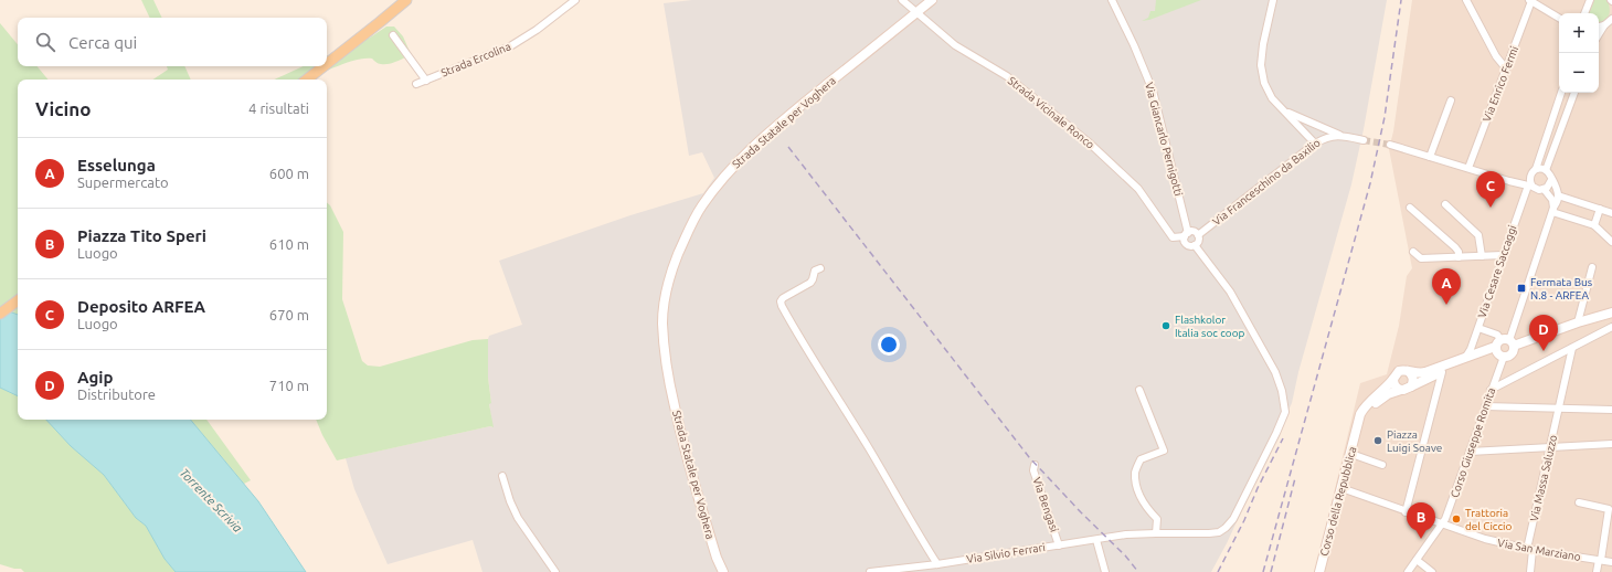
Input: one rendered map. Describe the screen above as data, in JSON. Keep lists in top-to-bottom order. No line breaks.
{"streets":{"main road":["Strada Statale per Voghera","Corso della Repubblica"],"street":["Strada Ercolina","Via Enrico Fermi","Strada Vicinale Ronco","Via Giancarlo Pernigotti","Via Franceschino da Baxilio","Via Cesare Saccaggi","Corso Giuseppe Romita","Via Massa Saluzzo","Via Bengasi","Via San Marziano","Via Silvio Ferrari"]},"crossings":[["Strada Vicinale Ronco","Strada Statale per Voghera"],["Strada Vicinale Ronco","Via Giancarlo Pernigotti"],["Strada Vicinale Ronco","Via Franceschino da Baxilio"],["Strada Vicinale Ronco","Via Silvio Ferrari"],["Via Giancarlo Pernigotti","Via Franceschino da Baxilio"],["Via Giancarlo Pernigotti","Via Silvio Ferrari"],["Via Franceschino da Baxilio","Via Silvio Ferrari"],["Corso Giuseppe Romita","Via San Marziano"],["Via Massa Saluzzo","Via San Marziano"],["Corso della Repubblica","Via San Marziano"],["Via Bengasi","Via Silvio Ferrari"]],"water":["Torrente Scrivia"],"places":{"transit":["Fermata Bus N.8 - ARFEA"],"other":["Flashkolor Italia soc coop","Piazza Luigi Soave","Trattoria del Ciccio"]},"page":{"map_buttons":["+","−"],"search":"Cerca qui","heading":["Vicino","4 risultati"],"list":[{"mark":"A","name":"Esselunga","note":"Supermercato","value":"600 m"},{"mark":"B","name":"Piazza Tito Speri","note":"Luogo","value":"610 m"},{"mark":"C","name":"Deposito ARFEA","note":"Luogo","value":"670 m"},{"mark":"D","name":"Agip","note":"Distributore","value":"710 m"}],"pins":["C","A","D","B"]}}
